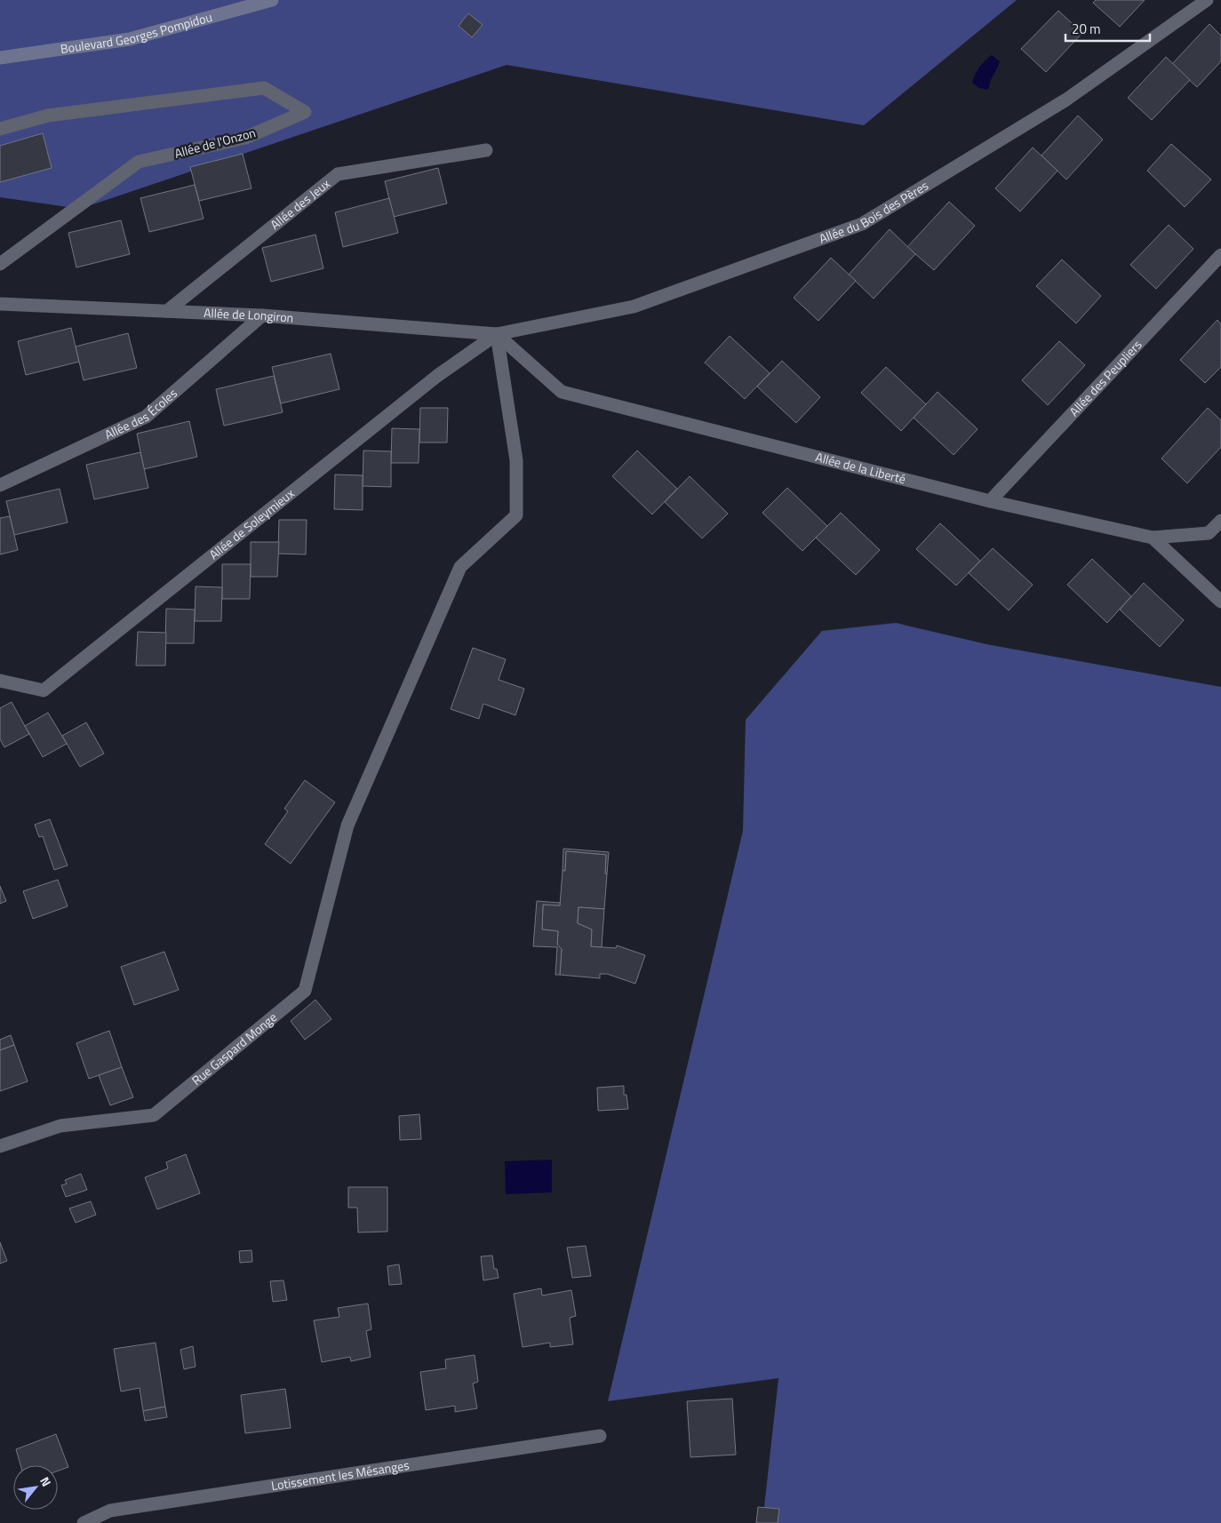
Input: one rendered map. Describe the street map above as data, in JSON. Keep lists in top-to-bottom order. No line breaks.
{"streets":{"main road":["Boulevard Georges Pompidou"],"street":["Allée de l'Onzon","Allée des Jeux","Allée du Bois des Pères","Allée de Longiron","Allée des Peupliers","Allée des Écoles","Allée de la Liberté","Allée de Soleymieux","Rue Gaspard Monge","Lotissement les Mésanges"]},"crossings":[["Allée des Jeux","Allée de Longiron"],["Allée du Bois des Pères","Allée de Longiron"],["Allée du Bois des Pères","Allée de la Liberté"],["Allée du Bois des Pères","Allée de Soleymieux"],["Allée du Bois des Pères","Rue Gaspard Monge"],["Allée de Longiron","Allée des Écoles"],["Allée de Longiron","Allée de la Liberté"],["Allée de Longiron","Allée de Soleymieux"],["Allée de Longiron","Rue Gaspard Monge"],["Allée des Peupliers","Allée de la Liberté"],["Allée de la Liberté","Allée de Soleymieux"],["Allée de la Liberté","Rue Gaspard Monge"],["Allée de Soleymieux","Rue Gaspard Monge"]],"scale_bar":"20 m","north":"top right"}
